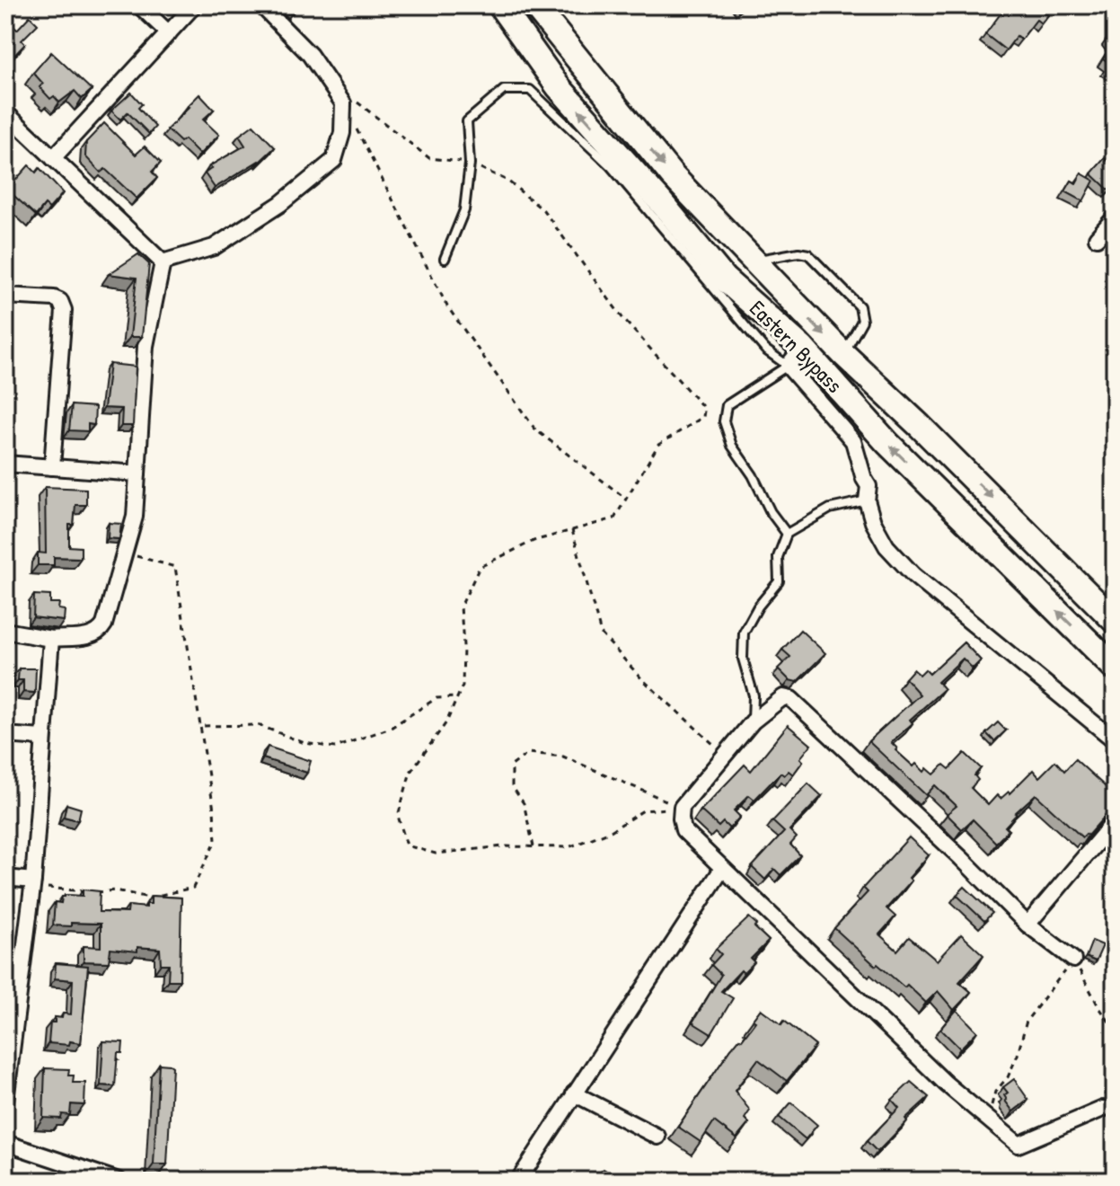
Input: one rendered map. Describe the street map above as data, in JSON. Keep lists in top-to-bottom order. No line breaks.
{"streets":{"main road":["Eastern Bypass"]}}
